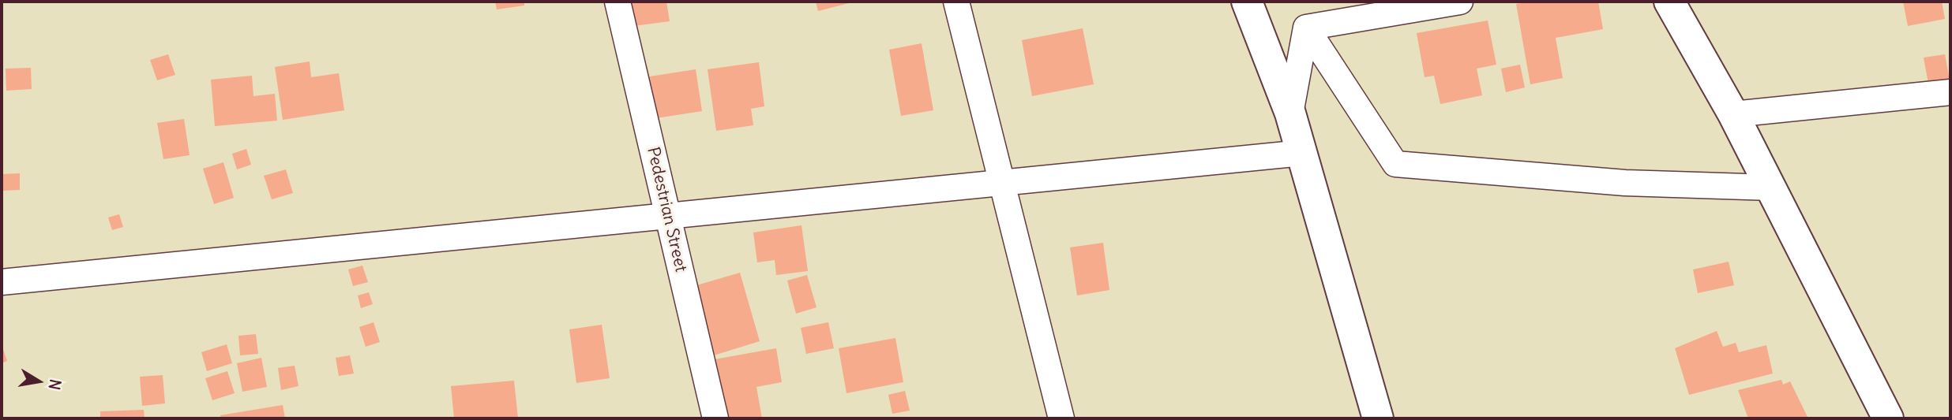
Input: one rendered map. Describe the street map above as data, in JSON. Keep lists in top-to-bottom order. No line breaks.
{"streets":{"street":["Pedestrian Street"]},"north":"right"}
